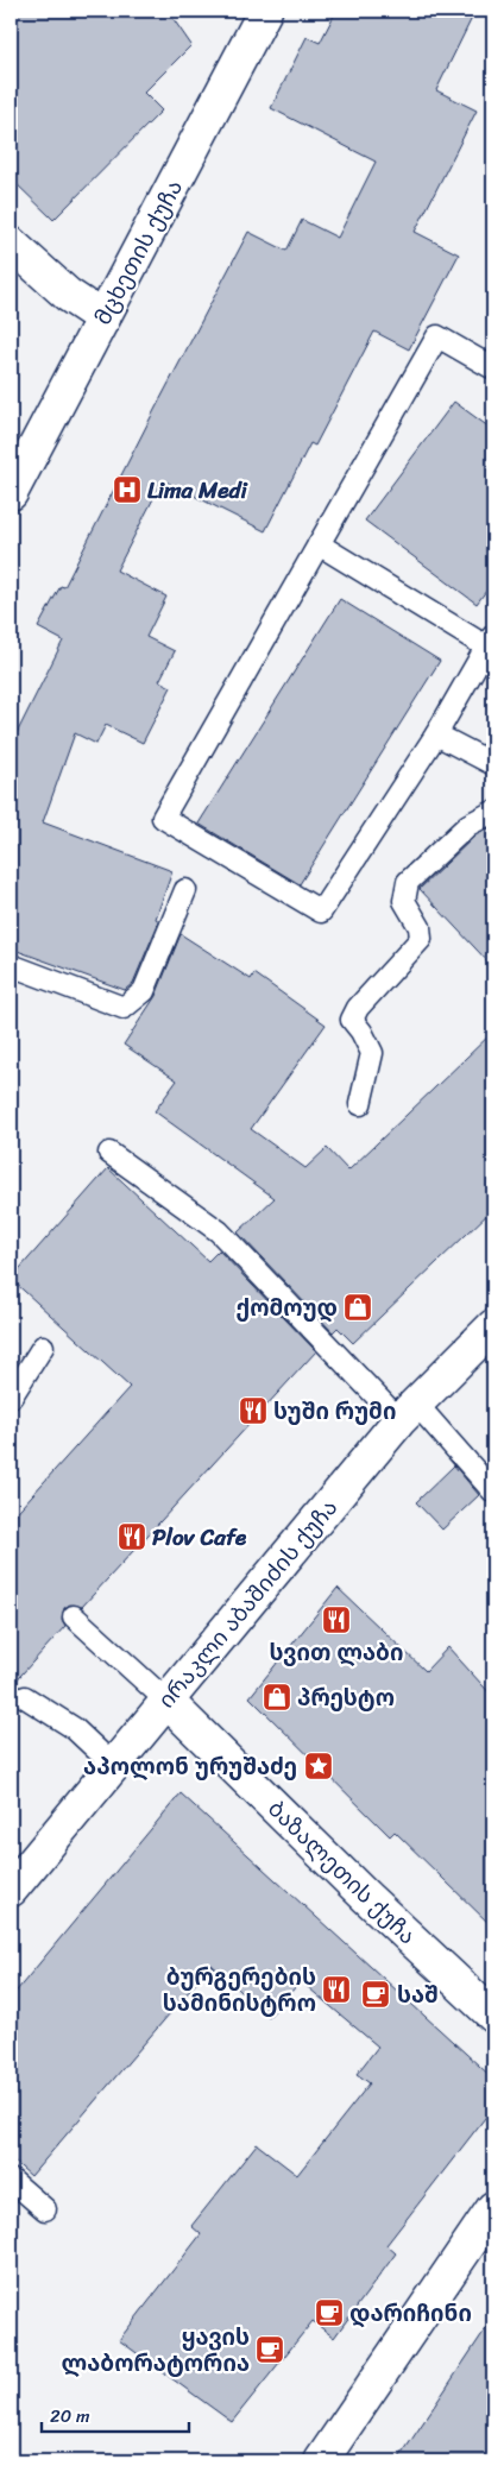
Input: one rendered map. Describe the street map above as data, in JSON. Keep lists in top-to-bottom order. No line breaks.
{"streets":{"street":["მცხეთის ქუჩა","ირაკლი აბაშიძის ქუჩა","ბაზალეთის ქუჩა"]},"crossings":[["ირაკლი აბაშიძის ქუჩა","ბაზალეთის ქუჩა"]],"places":{"hospital":["Lima Medi"],"shop":["ქომოუდ","პრესტო"],"restaurant":["სუში რუმი","Plov Cafe","სვით ლაბი","ბურგერების სამინისტრო"],"place":["აპოლონ ურუშაძე"],"cafe":["საშ","დარიჩინი","ყავის ლაბორატორია"]},"scale_bar":"20 m"}
